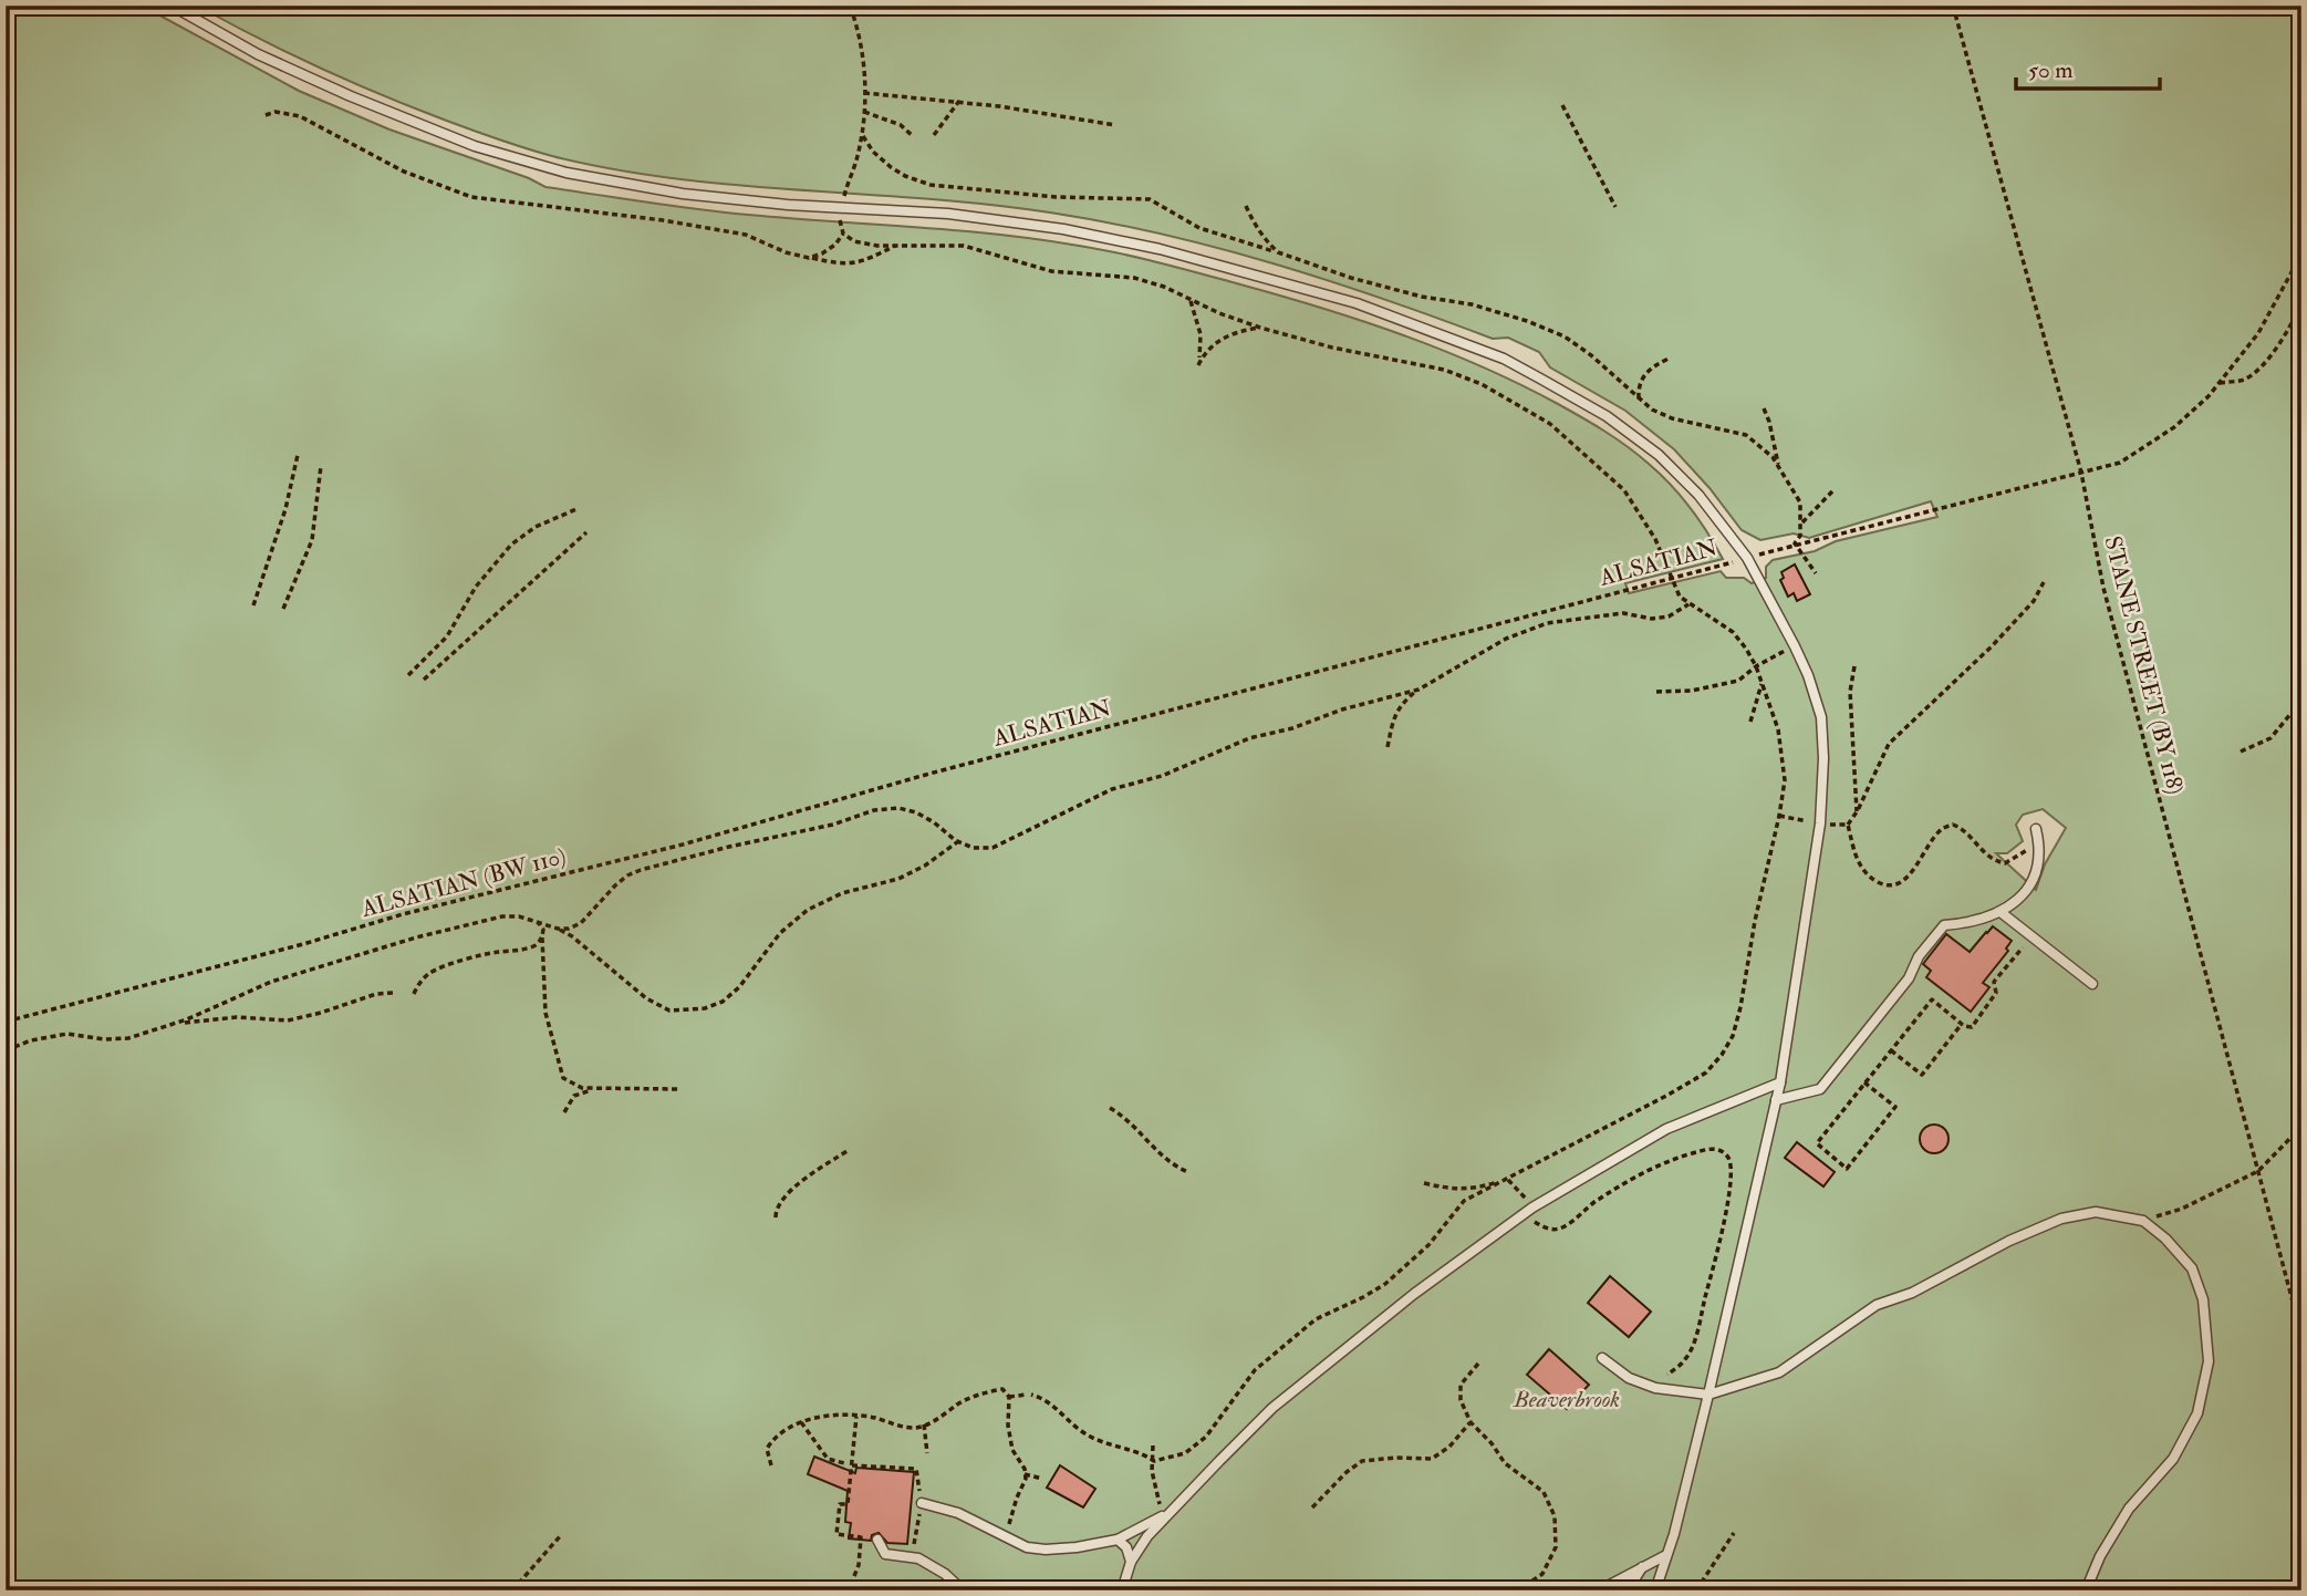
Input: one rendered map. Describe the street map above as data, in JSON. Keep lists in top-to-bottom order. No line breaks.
{"streets":{"path":["ALSATIAN","STANE STREET (BY 118)","ALSATIAN (BW 110)"]},"crossings":[["ALSATIAN","STANE STREET (BY 118)"],["ALSATIAN","ALSATIAN (BW 110)"]],"parks":["Beaverbrook"],"scale_bar":"50 m"}
